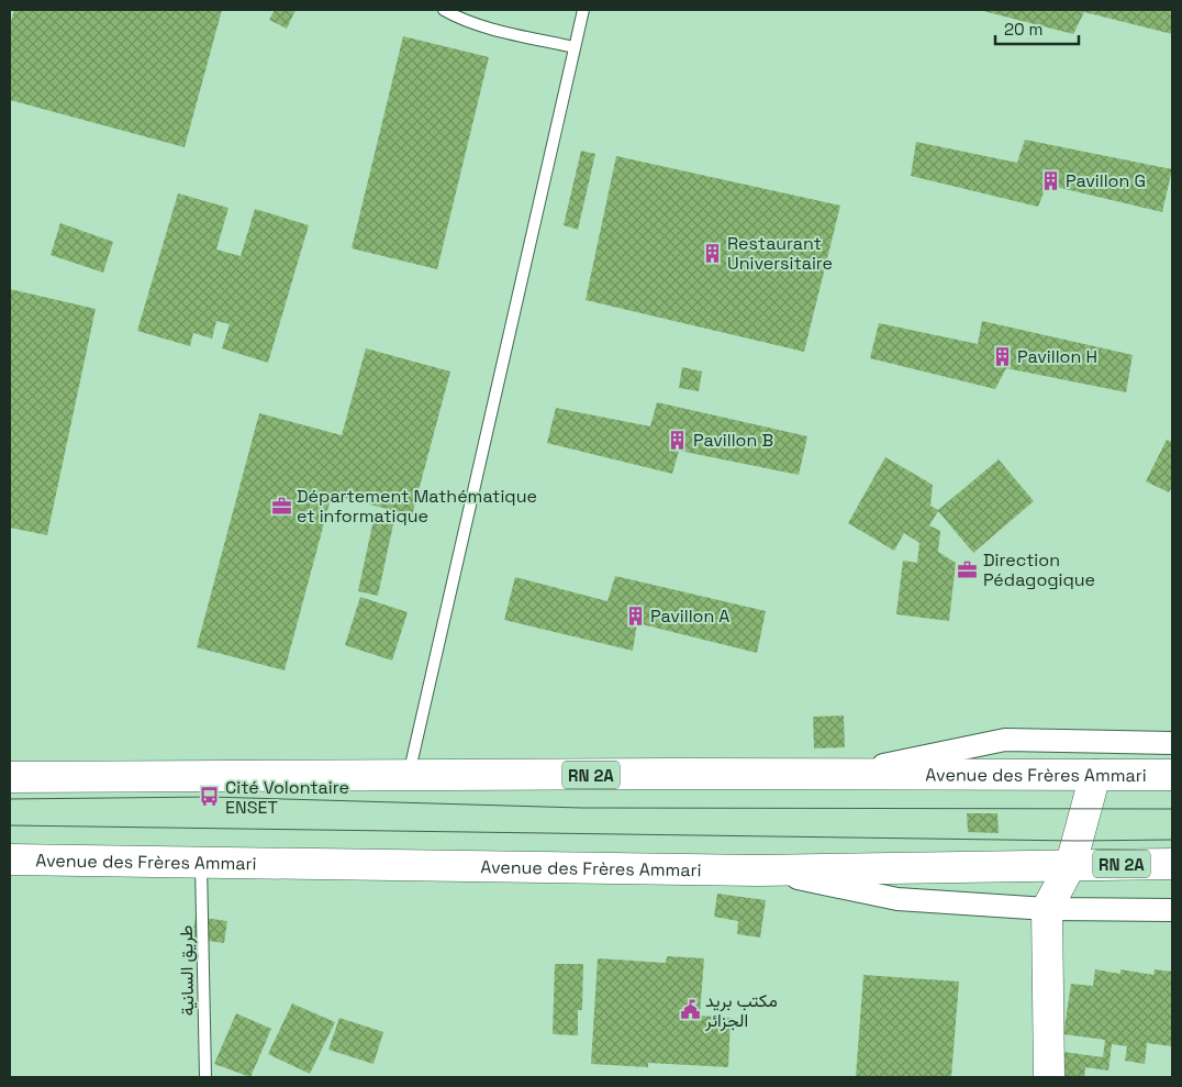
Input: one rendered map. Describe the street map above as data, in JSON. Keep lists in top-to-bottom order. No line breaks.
{"streets":{"main road":["RN 2A","Avenue des Frères Ammari"],"lane":["طريق السانية"]},"crossings":[["Avenue des Frères Ammari","طريق السانية"]],"places":{"building":["Pavillon G","Restaurant Universitaire","Pavillon H","Pavillon B","Pavillon A"],"office":["Département Mathématique et informatique","Direction Pédagogique"],"bus stop":["Cité Volontaire ENSET"],"public building":["مكتب بريد الجزائر"]},"scale_bar":"20 m"}
